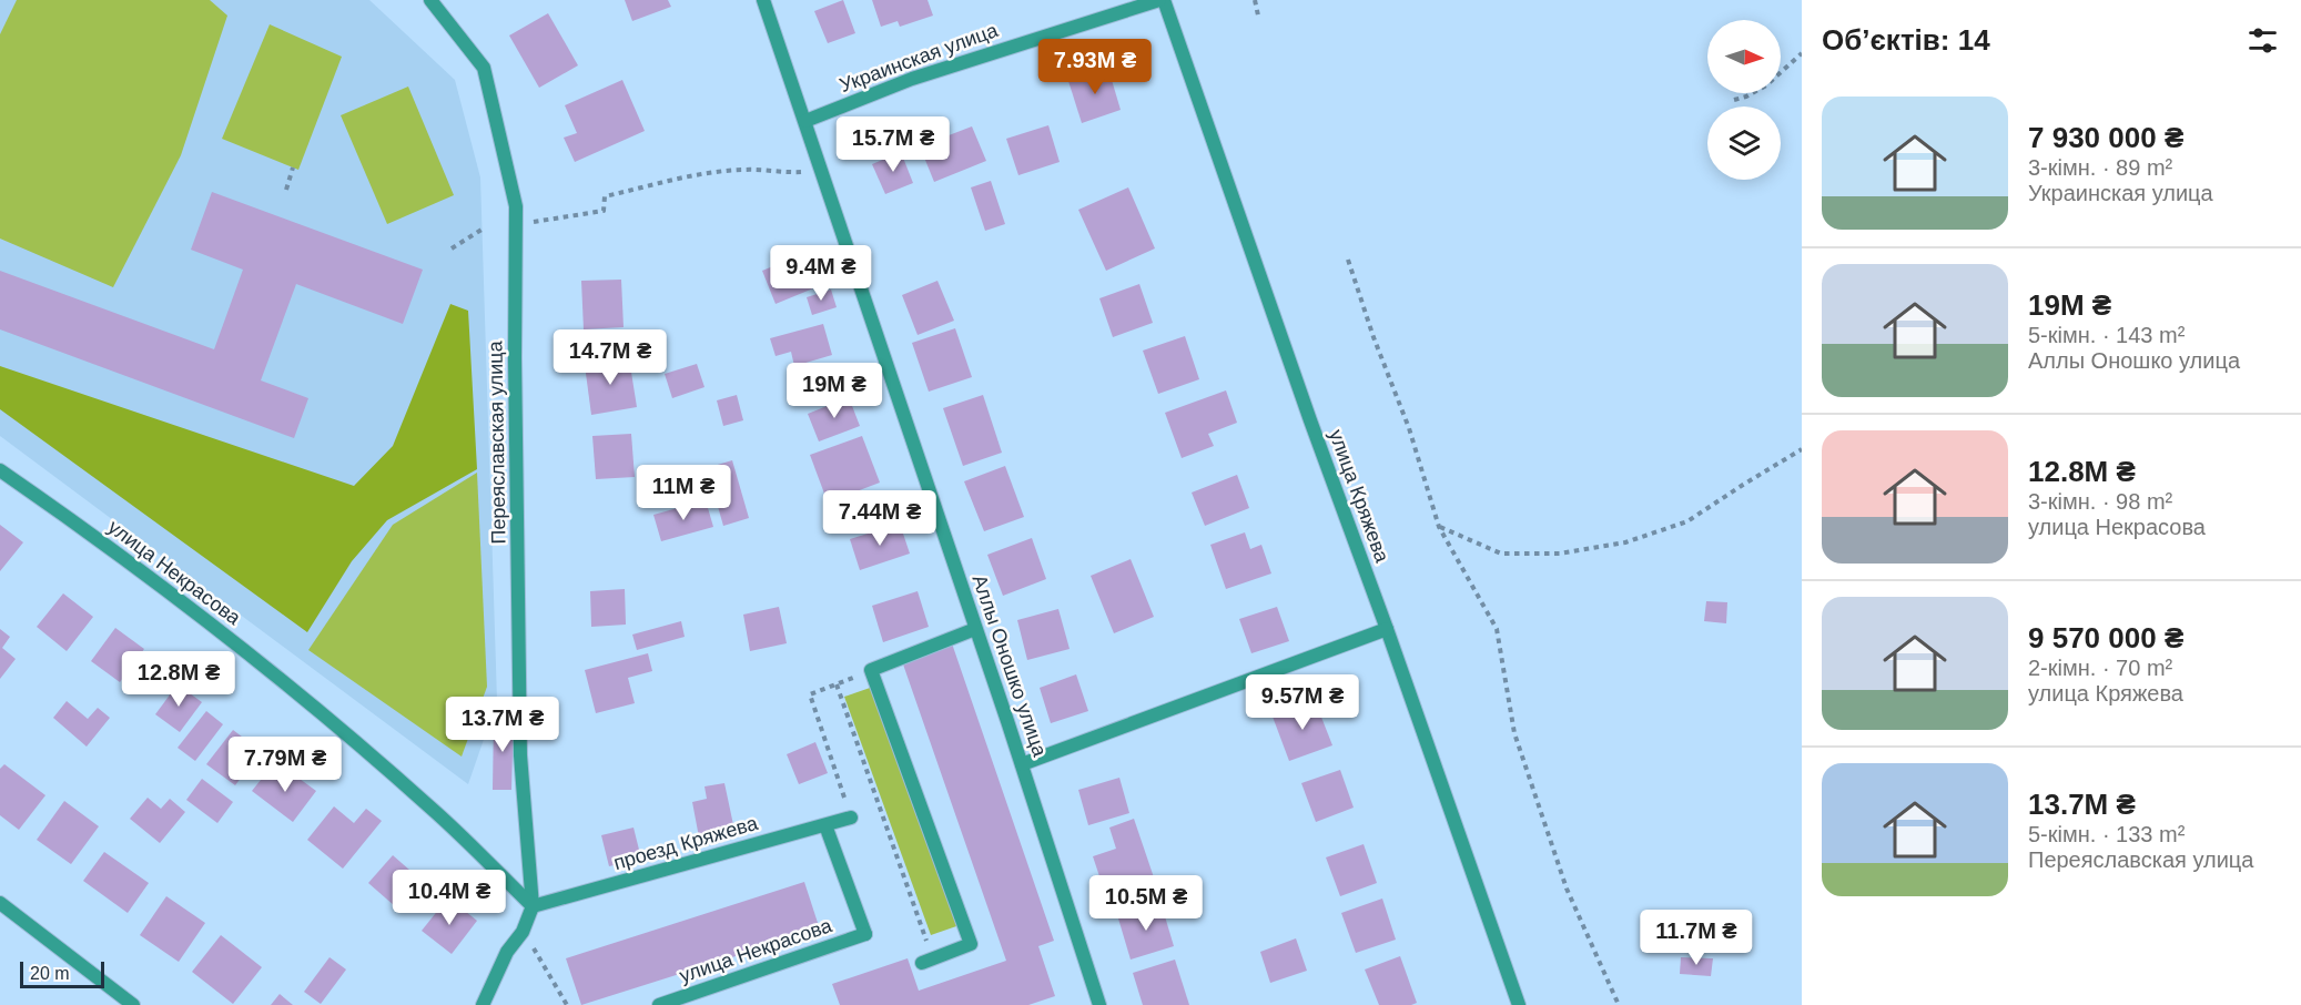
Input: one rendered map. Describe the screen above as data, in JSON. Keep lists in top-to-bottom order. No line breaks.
{"streets":{"street":["Украинская улица","Переяславская улица","улица Кряжева","улица Некрасова","Аллы Оношко улица","проезд Кряжева"]},"crossings":[["Украинская улица","улица Кряжева"],["Украинская улица","Аллы Оношко улица"],["Переяславская улица","улица Некрасова"],["Переяславская улица","проезд Кряжева"],["улица Некрасова","проезд Кряжева"]],"scale_bar":"20 m","north":"right","page":{"heading":"Об’єктів: 14","price":["7.93M ₴","15.7M ₴","9.4M ₴","14.7M ₴","19M ₴","11M ₴","7.44M ₴","12.8M ₴","9.57M ₴","13.7M ₴","7.79M ₴","10.4M ₴","10.5M ₴","11.7M ₴"],"list":[{"name":"7 930 000 ₴","note":"3-кімн. · 89 m² · Украинская улица"},{"name":"19M ₴","note":"5-кімн. · 143 m² · Аллы Оношко улица"},{"name":"12.8M ₴","note":"3-кімн. · 98 m² · улица Некрасова"},{"name":"9 570 000 ₴","note":"2-кімн. · 70 m² · улица Кряжева"},{"name":"13.7M ₴","note":"5-кімн. · 133 m² · Переяславская улица"}],"scale":"20 m"}}
